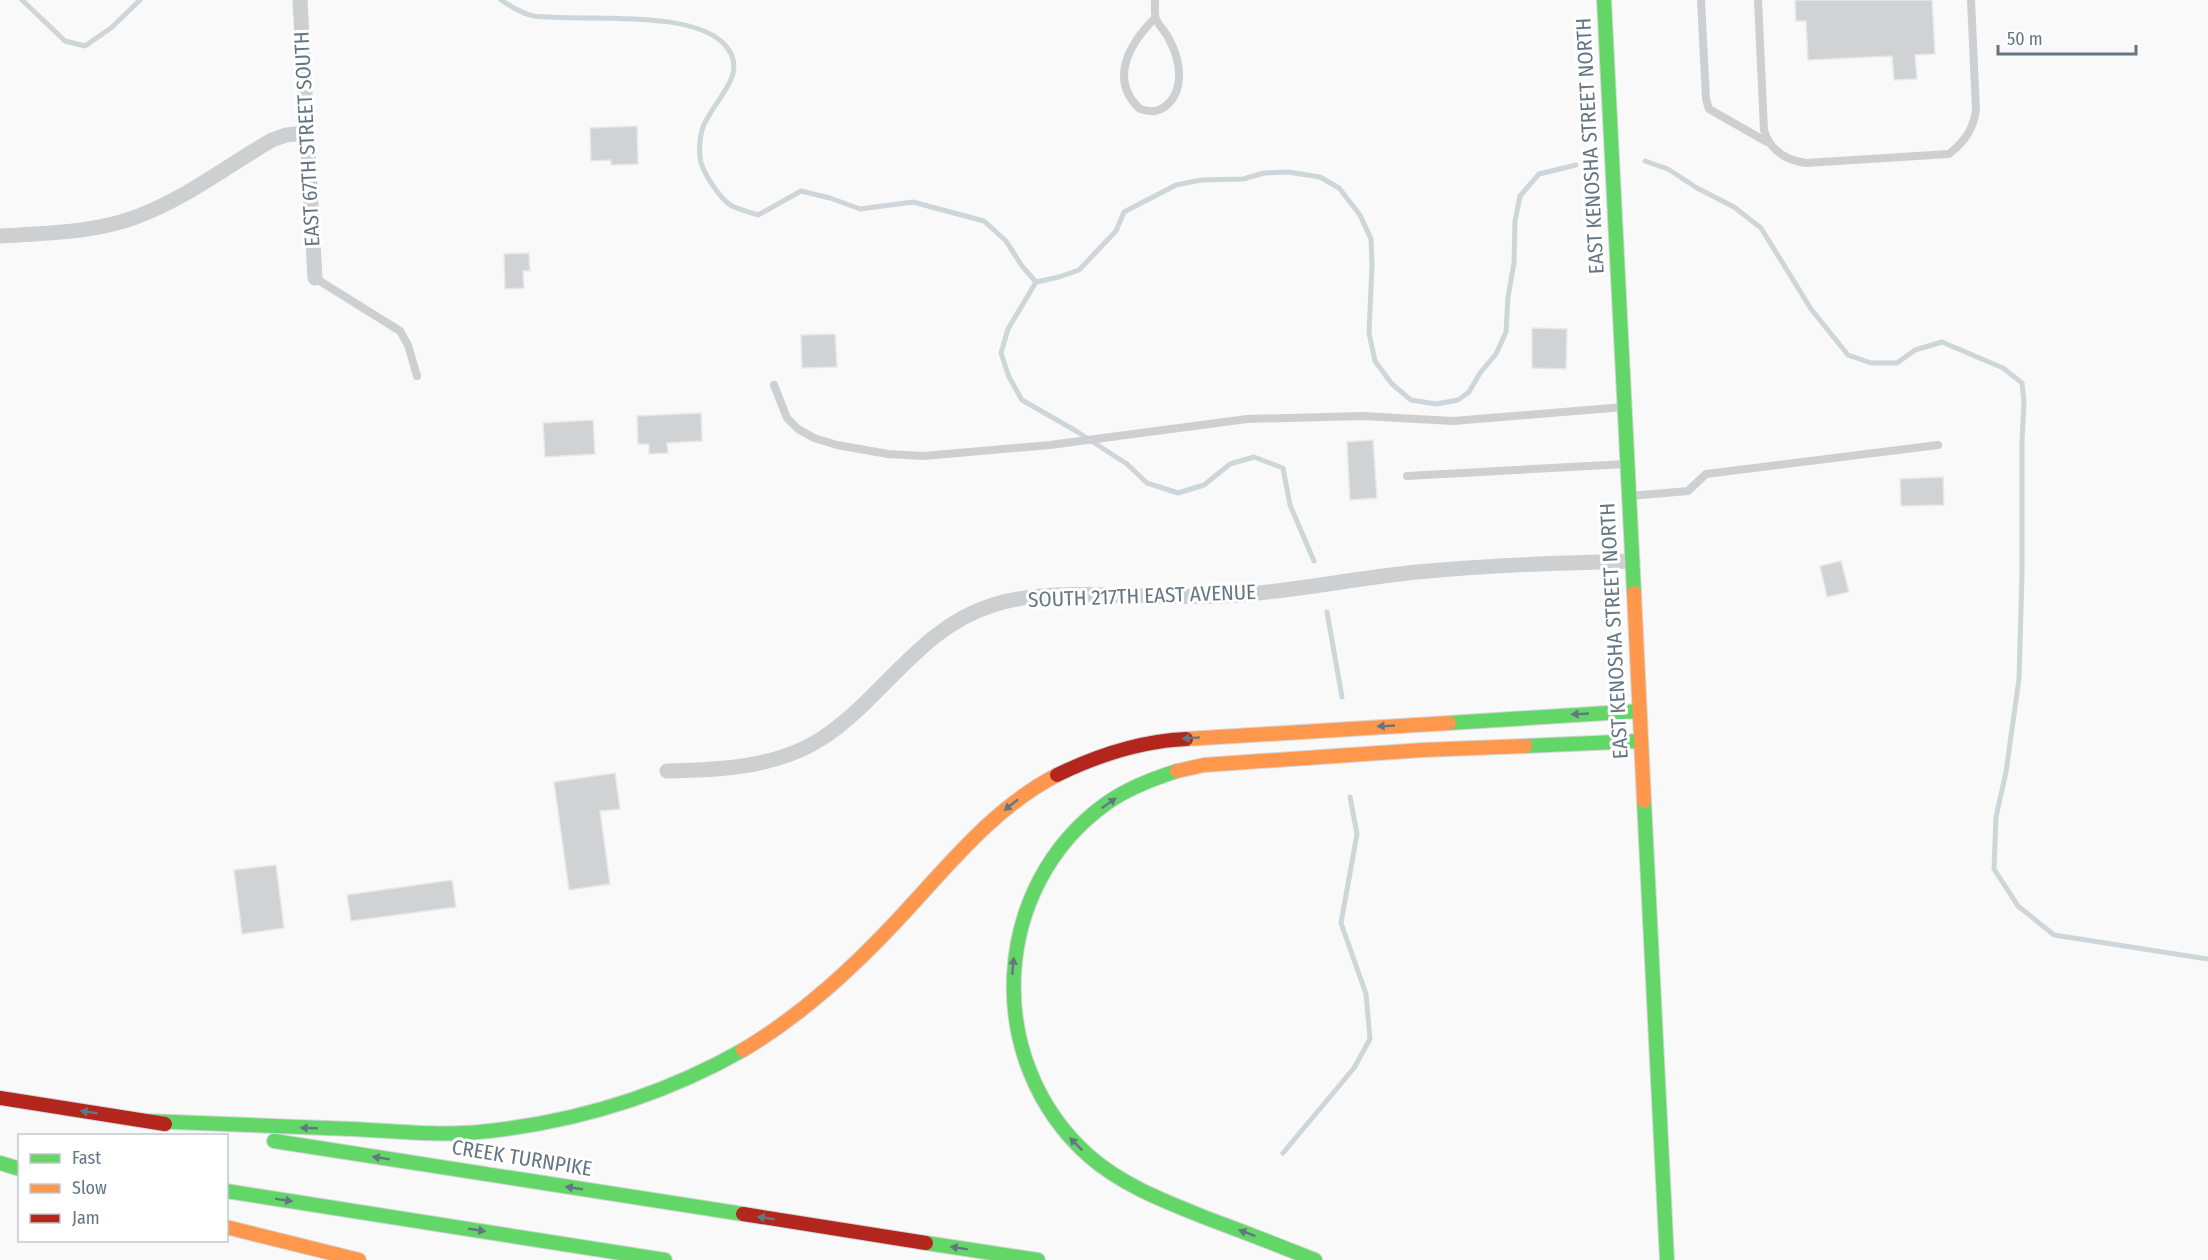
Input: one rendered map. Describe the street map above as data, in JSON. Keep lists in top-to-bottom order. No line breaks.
{"streets":{"main road":["EAST KENOSHA STREET NORTH","CREEK TURNPIKE"],"street":["EAST 67TH STREET SOUTH","SOUTH 217TH EAST AVENUE"]},"crossings":[["EAST KENOSHA STREET NORTH","SOUTH 217TH EAST AVENUE"]],"legend":["Fast","Slow","Jam"],"scale_bar":"50 m"}
